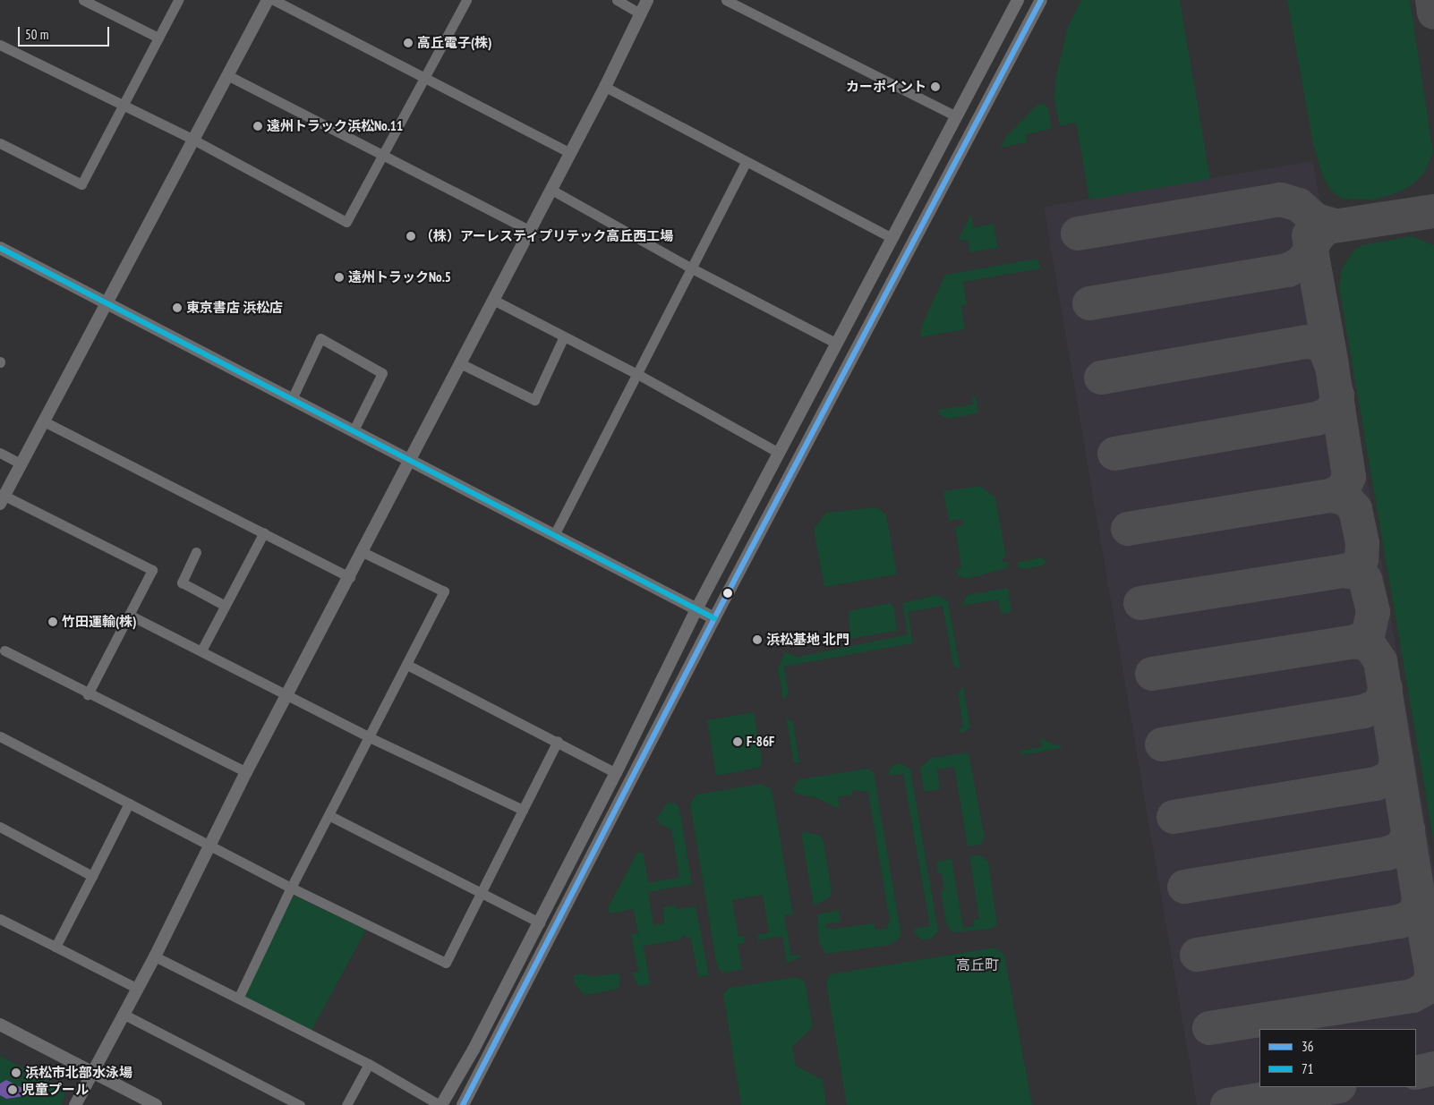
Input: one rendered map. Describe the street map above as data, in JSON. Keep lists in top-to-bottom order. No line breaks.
{"districts":["高丘町"],"places":["高丘電子(株)","カーポイント","遠州トラック浜松No.11","（株）アーレスティプリテック高丘西工場","遠州トラックNo.5","東京書店 浜松店","竹田運輸(株)","浜松基地 北門","F-86F","浜松市北部水泳場","児童プール"],"lines":["transit line 36","transit line 71"],"legend":["36","71"],"scale_bar":"50 m"}
